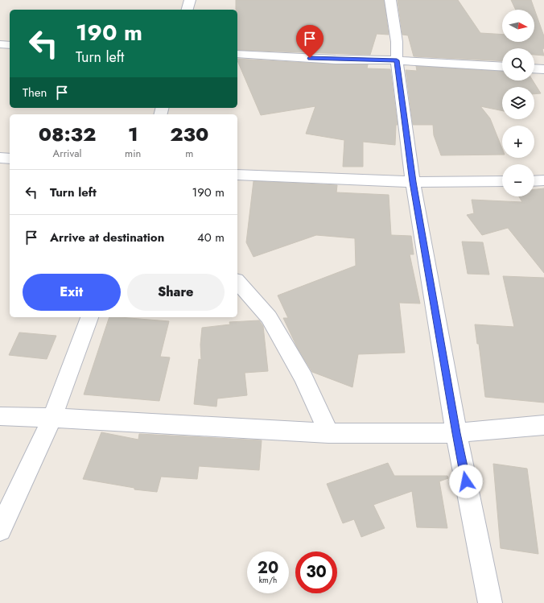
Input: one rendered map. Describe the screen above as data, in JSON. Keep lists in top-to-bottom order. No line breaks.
{"north":"right","page":{"map_buttons":["+","−"],"turn":["190 m","Turn left"],"then":"Then","eta":["08:32","Arrival","1","min","230","m"],"list":[{"name":"Turn left","value":"190 m"},{"name":"Arrive at destination","value":"40 m"}],"buttons":["Exit","Share"],"speed":"20 km/h","limit":"30"}}
